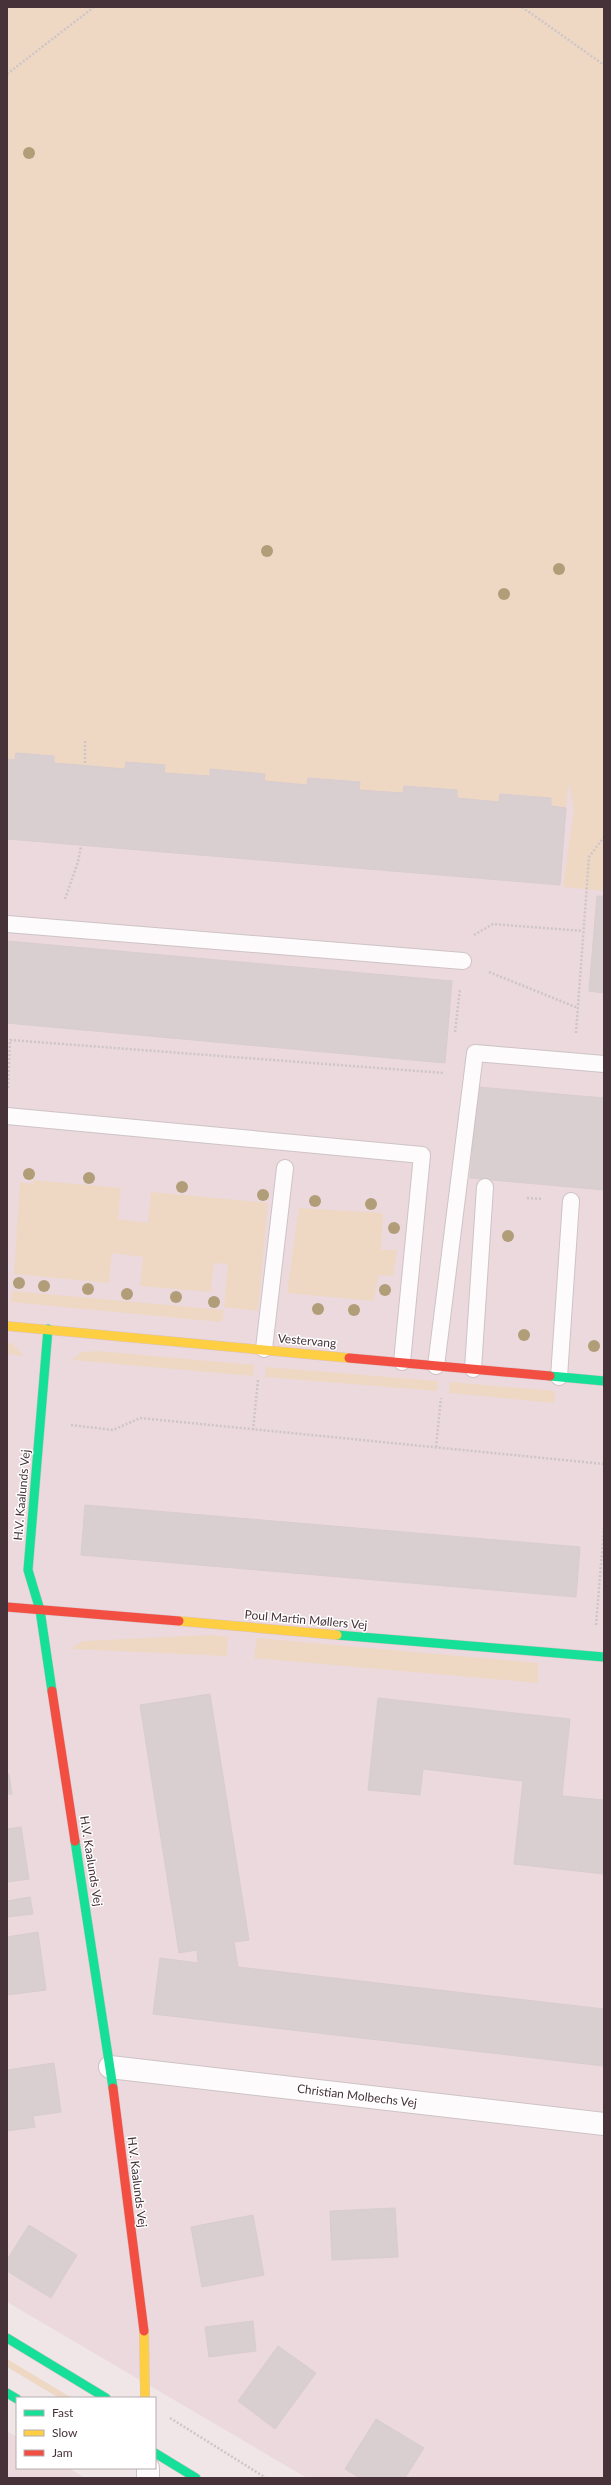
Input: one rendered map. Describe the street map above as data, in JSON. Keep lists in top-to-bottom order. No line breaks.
{"streets":{"street":["Vestervang","H.V. Kaalunds Vej","Poul Martin Møllers Vej","Christian Molbechs Vej"]},"crossings":[["Vestervang","H.V. Kaalunds Vej"],["H.V. Kaalunds Vej","Poul Martin Møllers Vej"],["H.V. Kaalunds Vej","Christian Molbechs Vej"]],"legend":["Fast","Slow","Jam"]}
